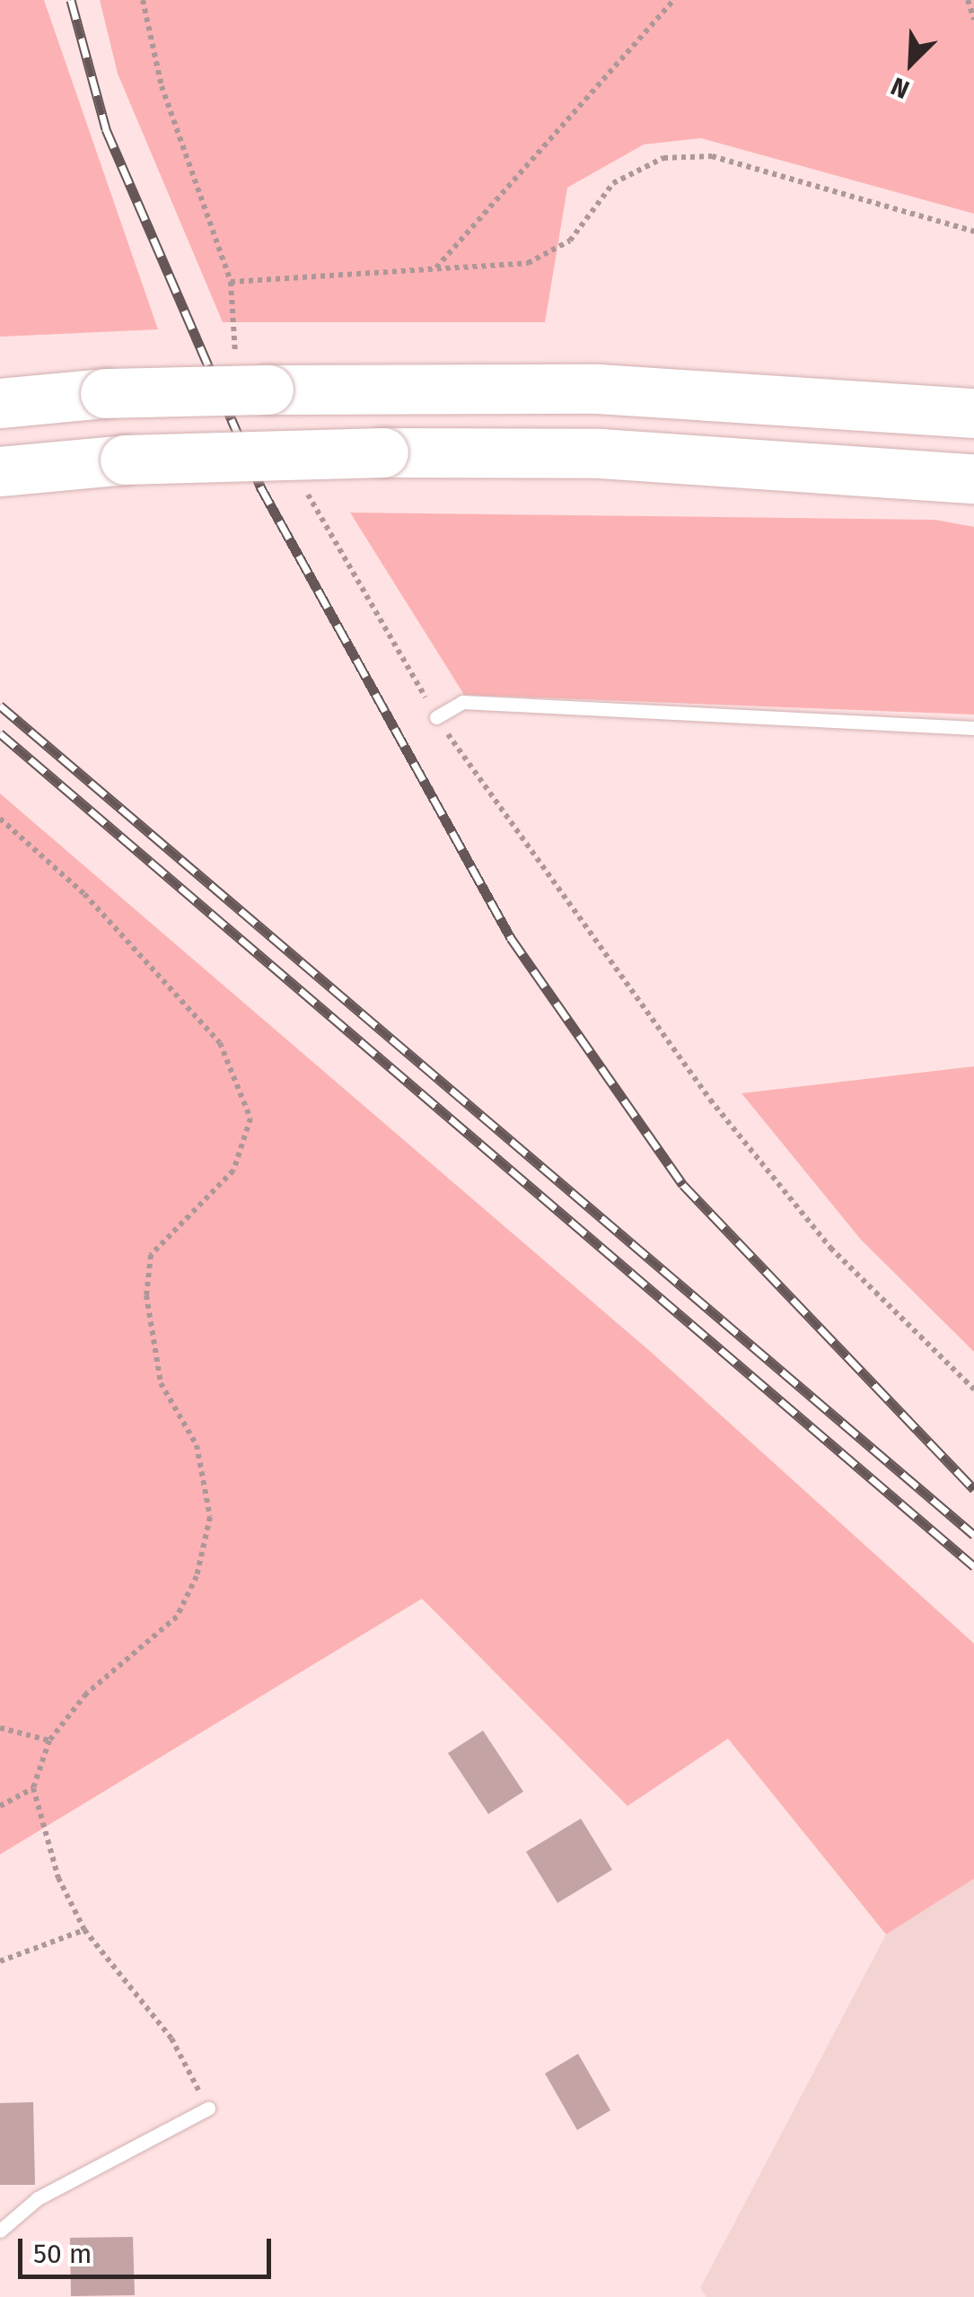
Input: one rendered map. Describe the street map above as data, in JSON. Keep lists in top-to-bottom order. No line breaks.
{"scale_bar":"50 m","north":"bottom left"}
